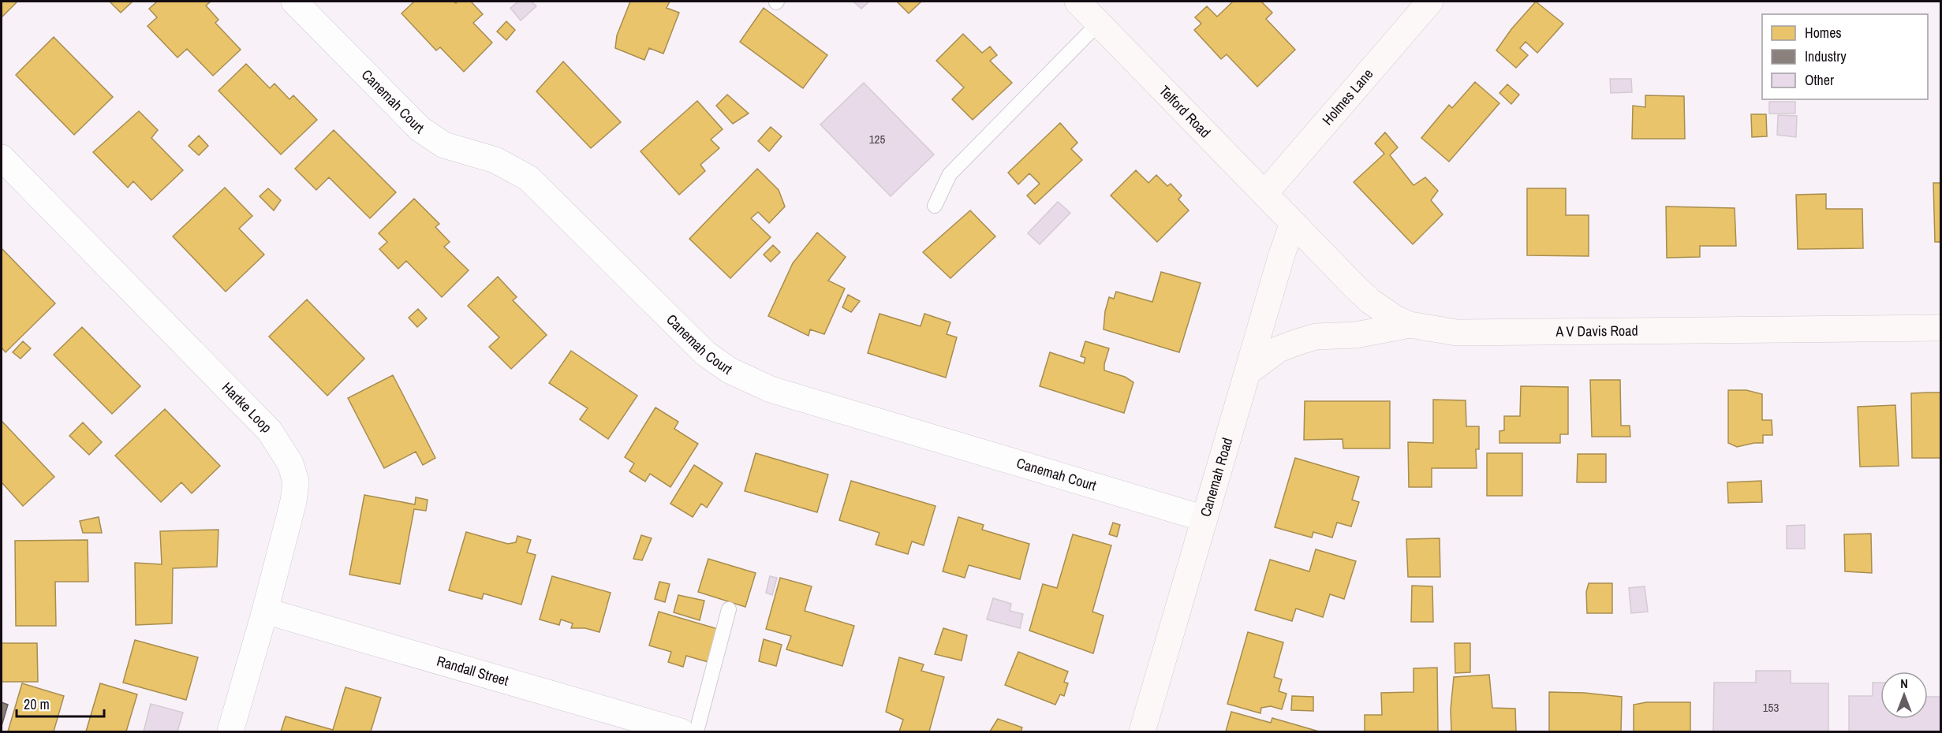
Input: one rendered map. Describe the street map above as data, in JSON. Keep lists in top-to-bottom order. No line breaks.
{"streets":{"street":["Holmes Lane","Canemah Court","Telford Road","A V Davis Road","Hartke Loop","Canemah Road","Randall Street"]},"crossings":[["Holmes Lane","Telford Road"],["Canemah Court","Canemah Road"],["Telford Road","A V Davis Road"],["Telford Road","Canemah Road"],["A V Davis Road","Canemah Road"],["Hartke Loop","Randall Street"]],"house_numbers":["125","153"],"legend":["Homes","Industry","Other"],"scale_bar":"20 m","north":"top"}
